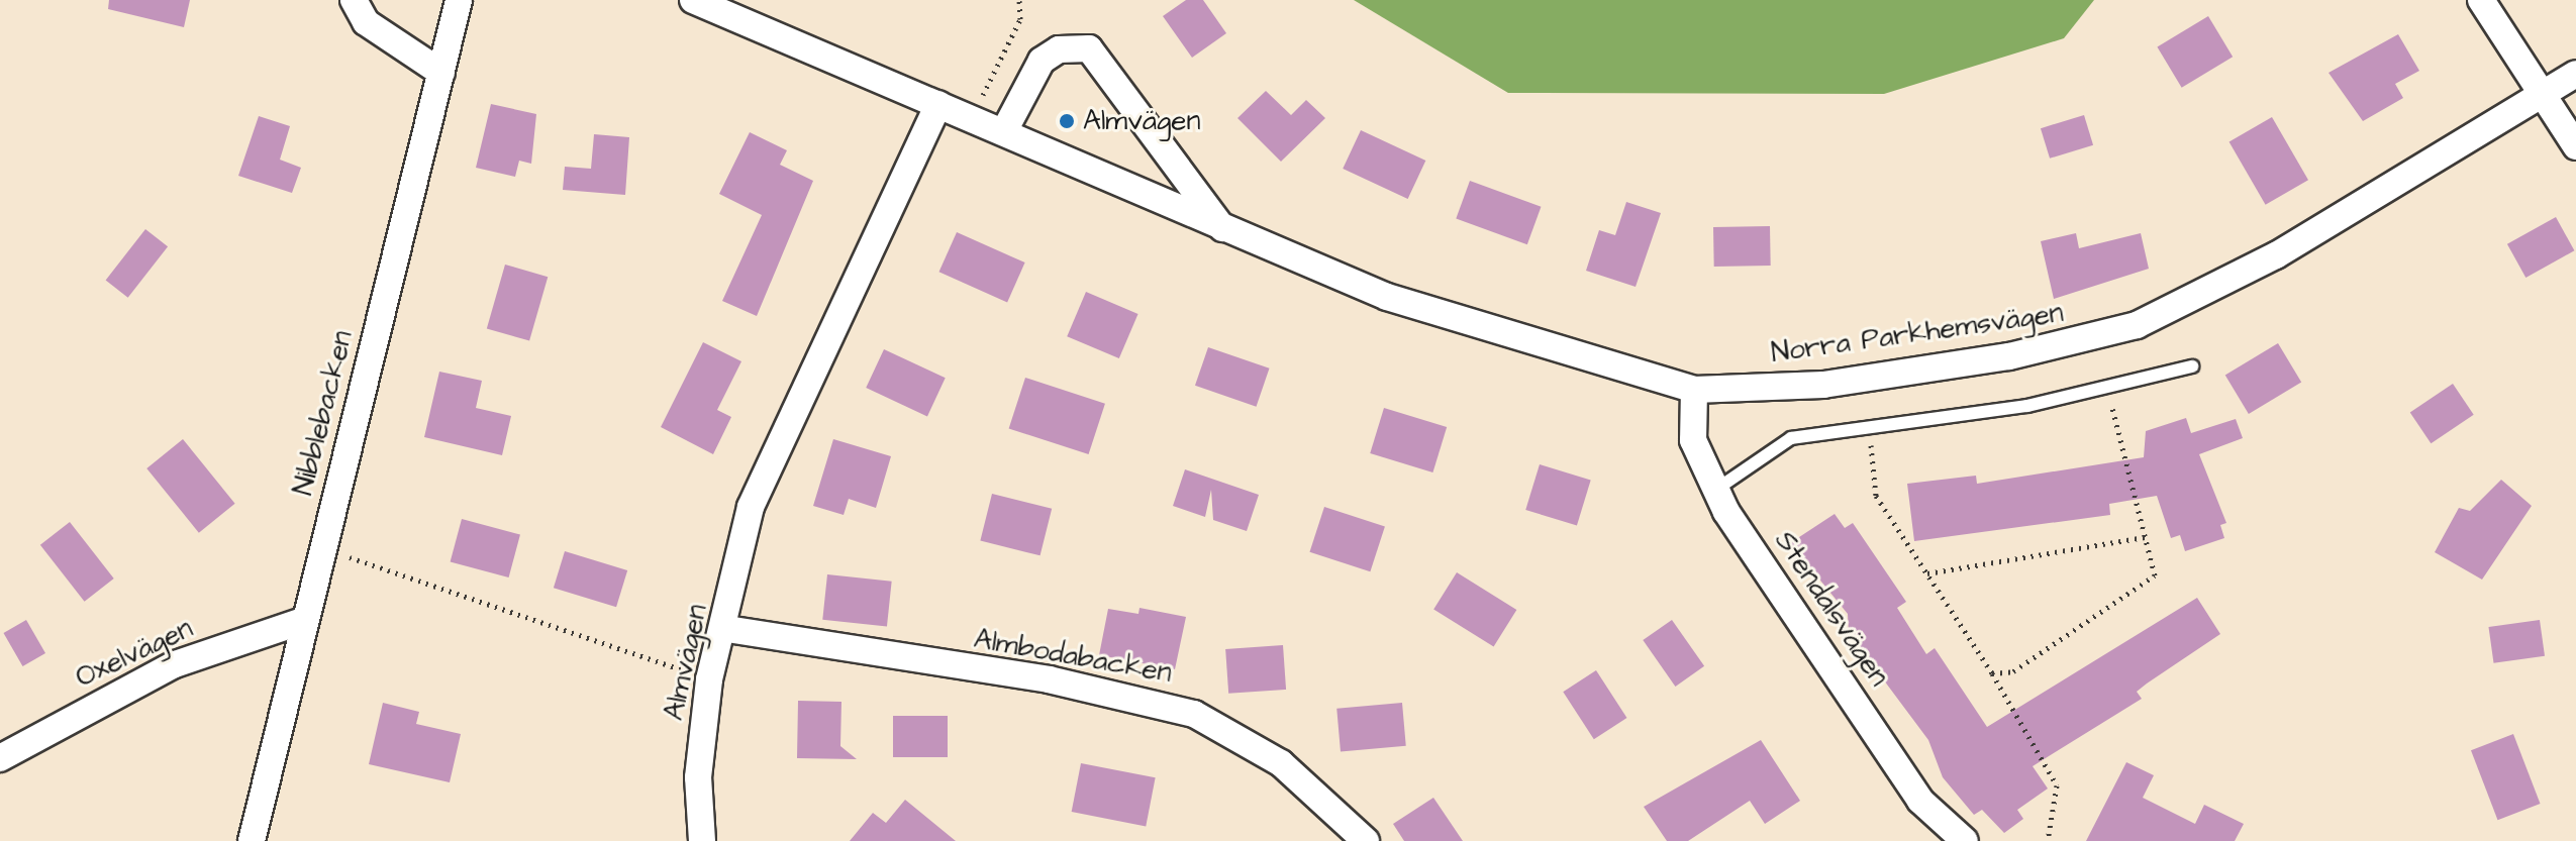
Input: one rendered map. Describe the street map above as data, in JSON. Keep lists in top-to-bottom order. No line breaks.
{"streets":{"street":["Norra Parkhemsvägen","Nibblebacken","Stendalsvägen","Oxelvägen","Almbodabacken","Almvägen"]},"crossings":[["Norra Parkhemsvägen","Stendalsvägen"],["Norra Parkhemsvägen","Almvägen"],["Nibblebacken","Oxelvägen"],["Almbodabacken","Almvägen"]],"places":["Almvägen"]}
